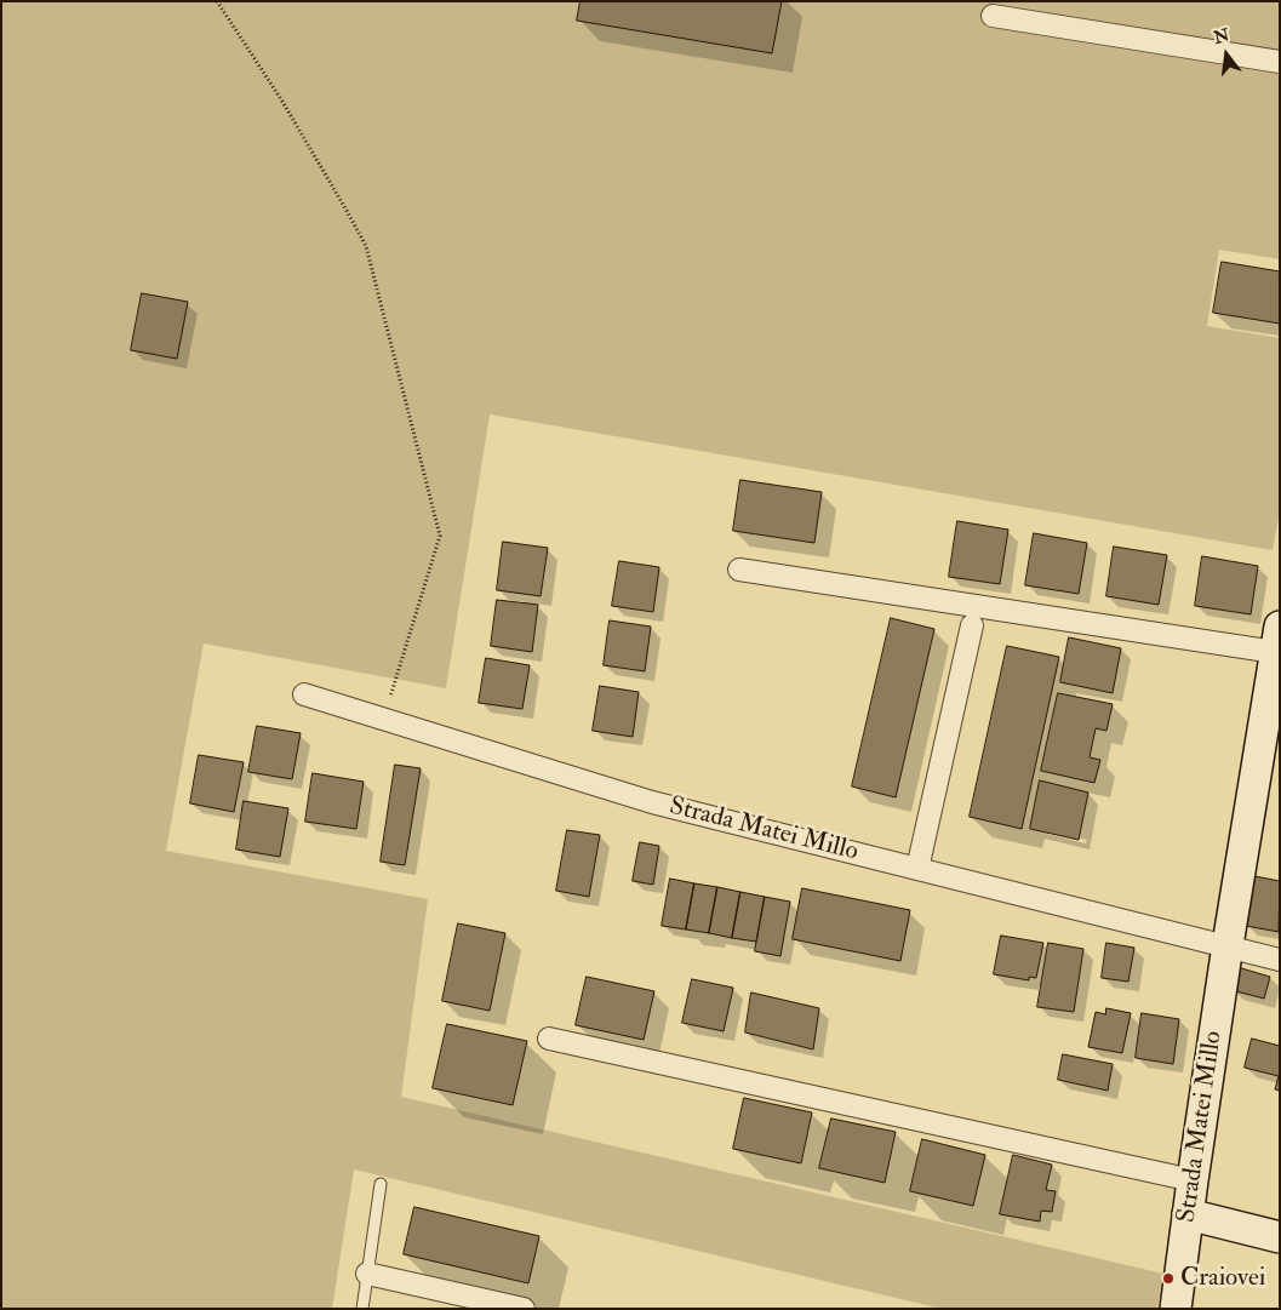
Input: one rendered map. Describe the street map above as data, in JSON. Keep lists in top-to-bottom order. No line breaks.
{"streets":{"street":["Strada Matei Millo"]},"places":["Craiovei"],"north":"top"}
